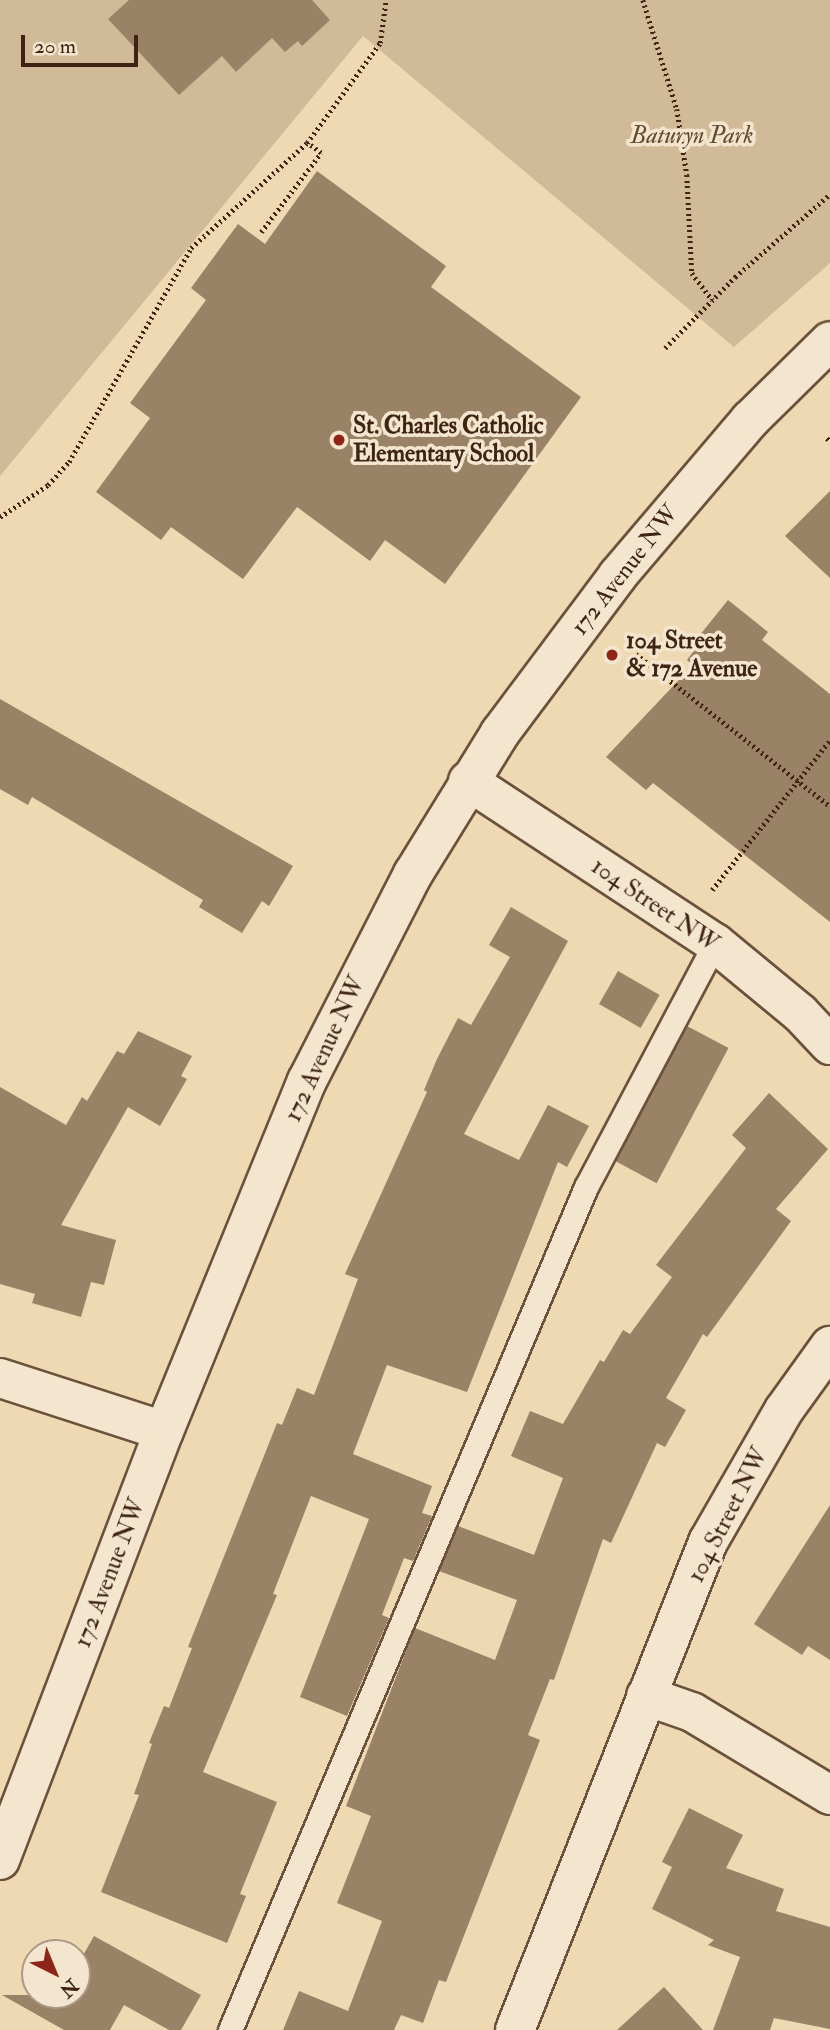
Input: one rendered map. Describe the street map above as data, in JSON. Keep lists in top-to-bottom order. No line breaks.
{"streets":{"street":["172 Avenue NW","104 Street NW"]},"crossings":[["172 Avenue NW","104 Street NW"]],"parks":["Baturyn Park"],"places":["St. Charles Catholic Elementary School","104 Street & 172 Avenue"],"scale_bar":"20 m","north":"bottom right"}
